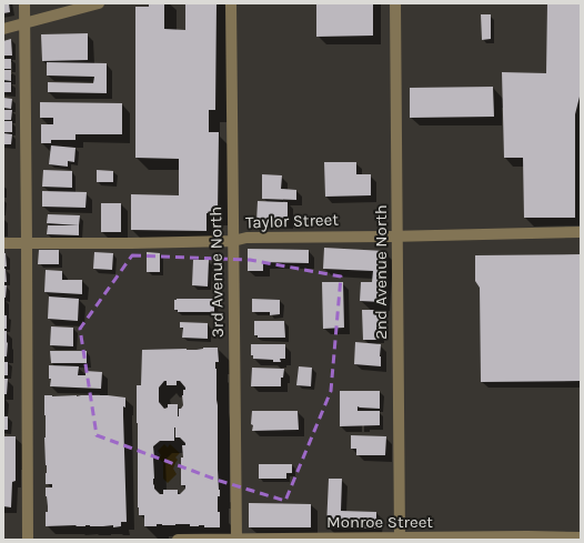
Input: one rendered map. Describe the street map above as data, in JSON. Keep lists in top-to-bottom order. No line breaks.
{"streets":{"street":["Taylor Street","3rd Avenue North","2nd Avenue North","Monroe Street"]},"crossings":[["Taylor Street","3rd Avenue North"],["Taylor Street","2nd Avenue North"],["3rd Avenue North","Monroe Street"],["2nd Avenue North","Monroe Street"]]}
